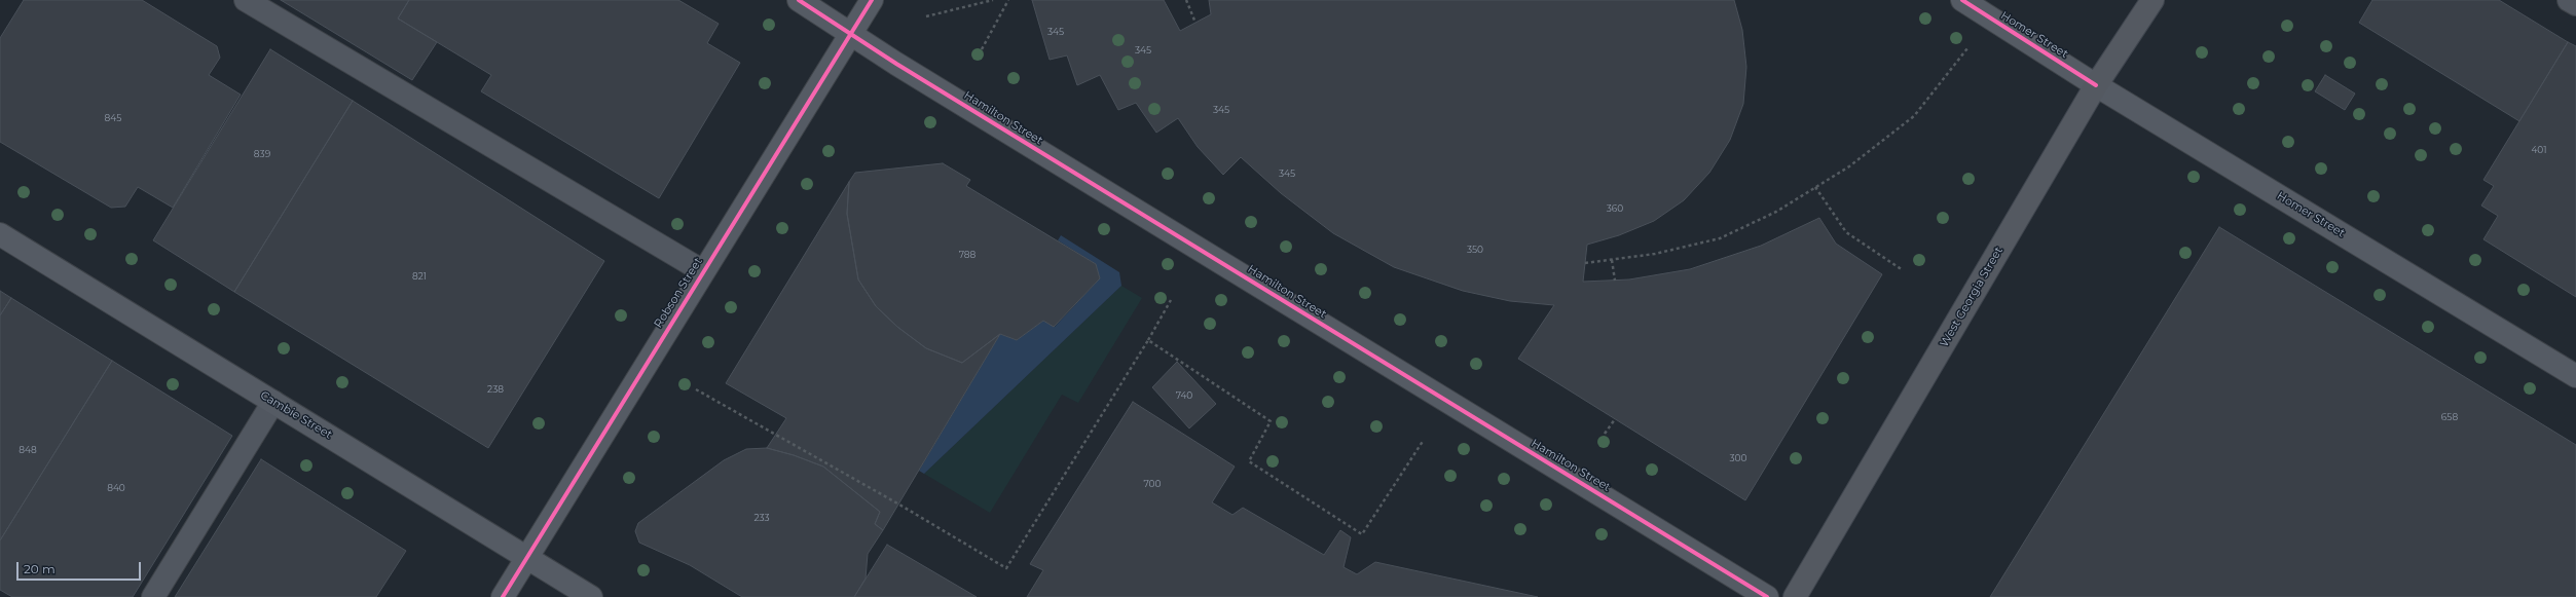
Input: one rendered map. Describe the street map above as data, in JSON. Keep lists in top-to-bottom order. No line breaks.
{"streets":{"main road":["West Georgia Street"],"street":["Homer Street","Hamilton Street","Robson Street","Cambie Street"]},"crossings":[["Homer Street","West Georgia Street"],["Hamilton Street","Robson Street"],["Robson Street","Cambie Street"]],"house_numbers":["345","345","345","845","401","839","345","360","350","788","821","238","740","658","848","300","700","840","233"],"scale_bar":"20 m"}
